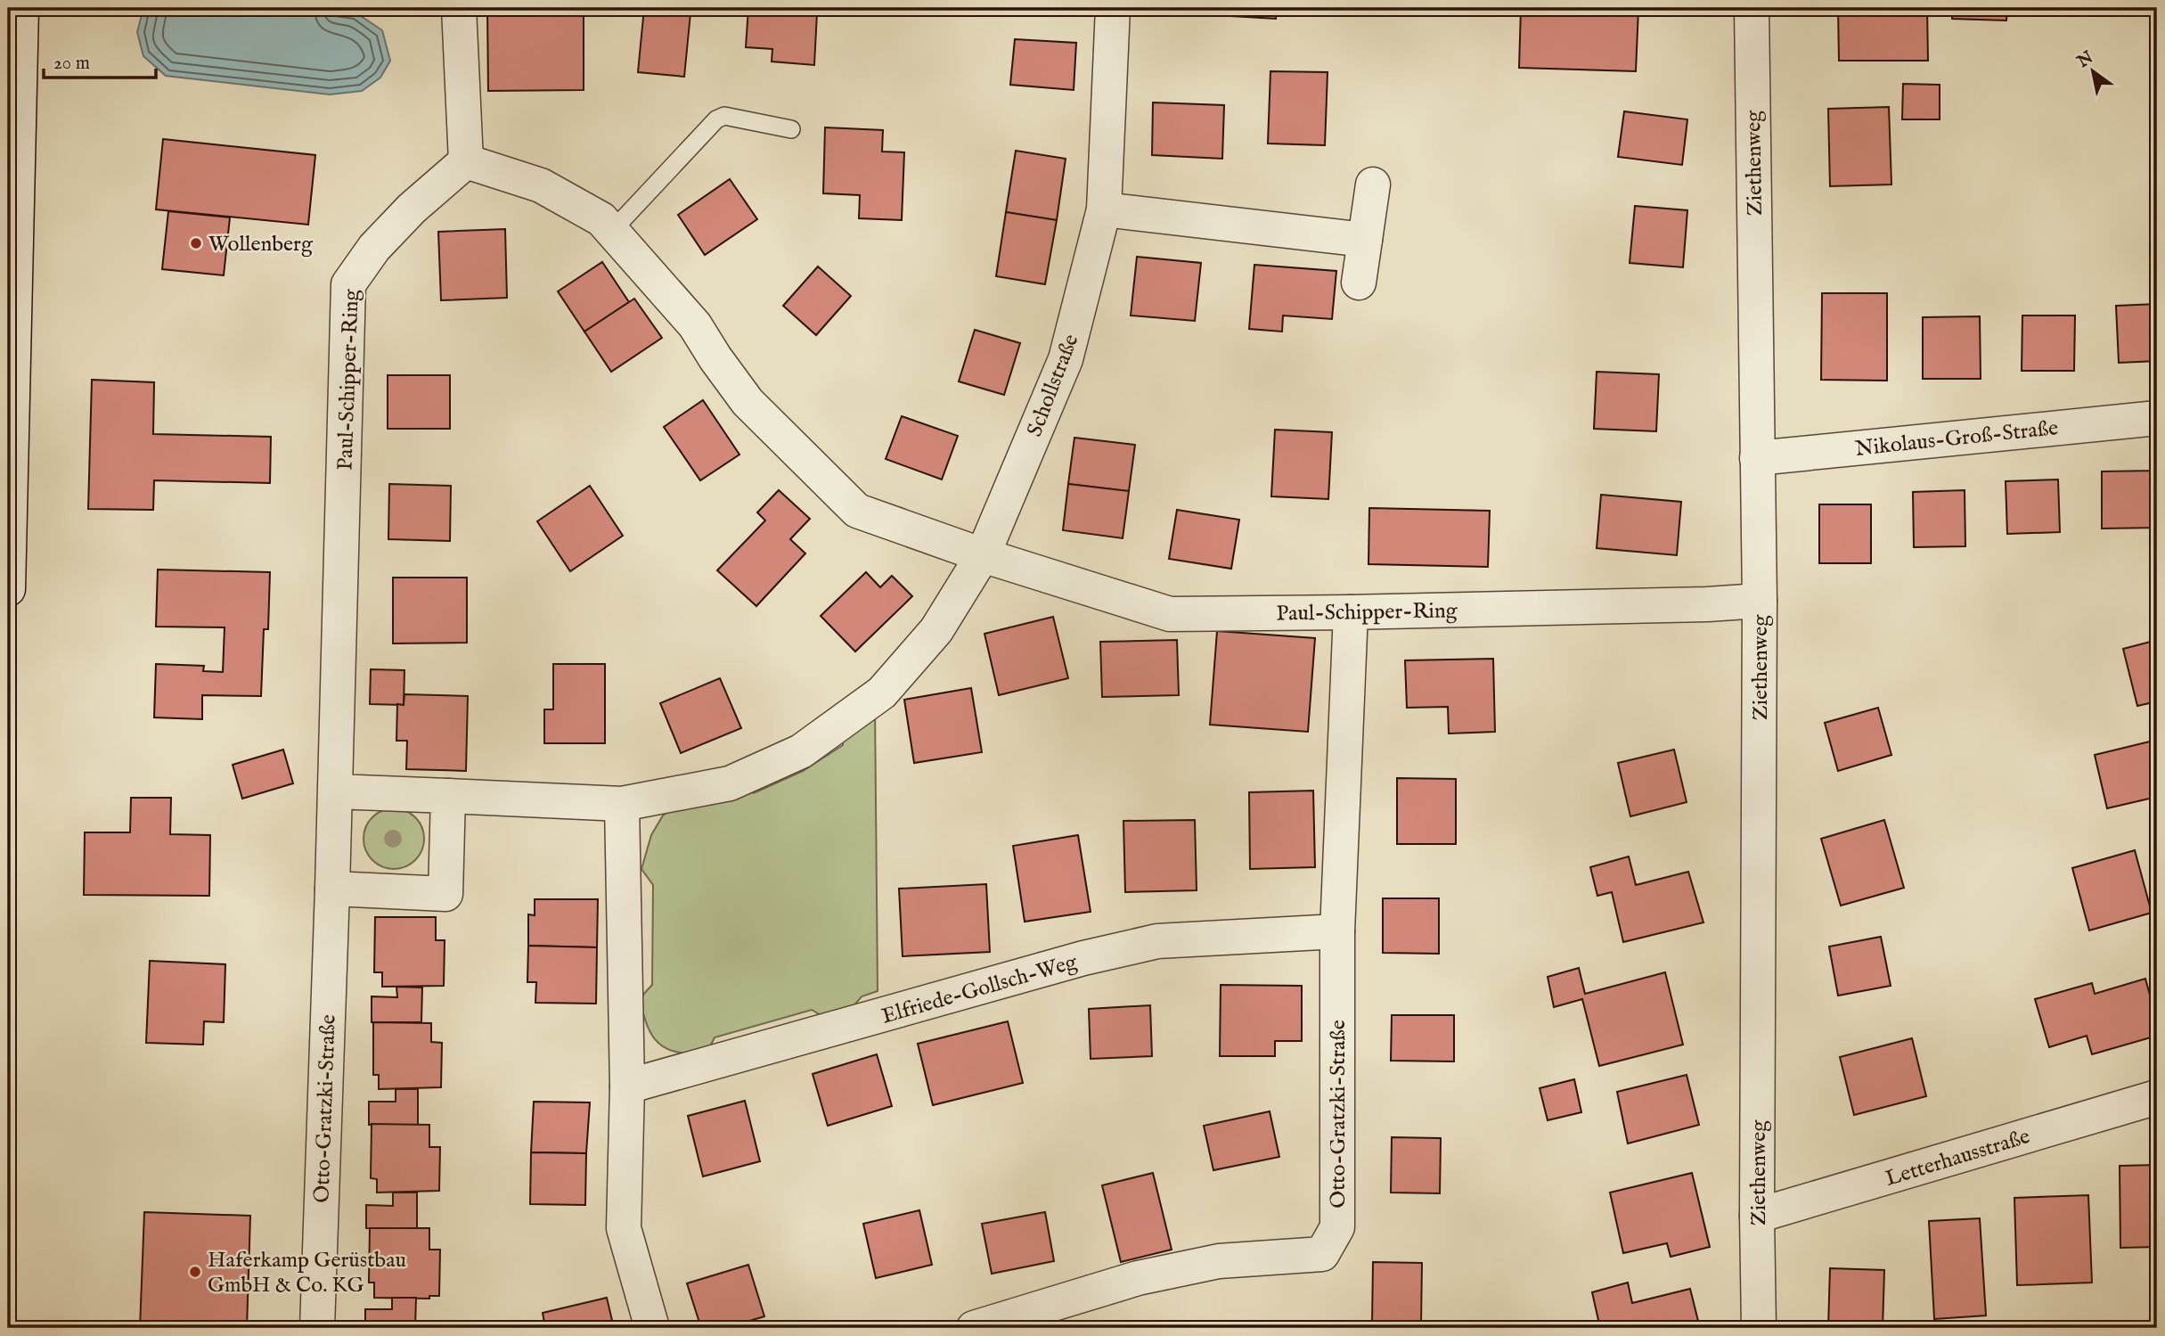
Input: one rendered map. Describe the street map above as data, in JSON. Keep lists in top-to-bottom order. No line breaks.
{"streets":{"street":["Ziethenweg","Paul-Schipper-Ring","Schollstraße","Nikolaus-Groß-Straße","Elfriede-Gollsch-Weg","Otto-Gratzki-Straße","Letterhausstraße"]},"crossings":[["Ziethenweg","Paul-Schipper-Ring"],["Ziethenweg","Nikolaus-Groß-Straße"],["Ziethenweg","Letterhausstraße"],["Paul-Schipper-Ring","Schollstraße"],["Paul-Schipper-Ring","Otto-Gratzki-Straße"],["Elfriede-Gollsch-Weg","Otto-Gratzki-Straße"]],"places":["Wollenberg","Haferkamp Gerüstbau GmbH & Co. KG"],"scale_bar":"20 m","north":"top left"}
